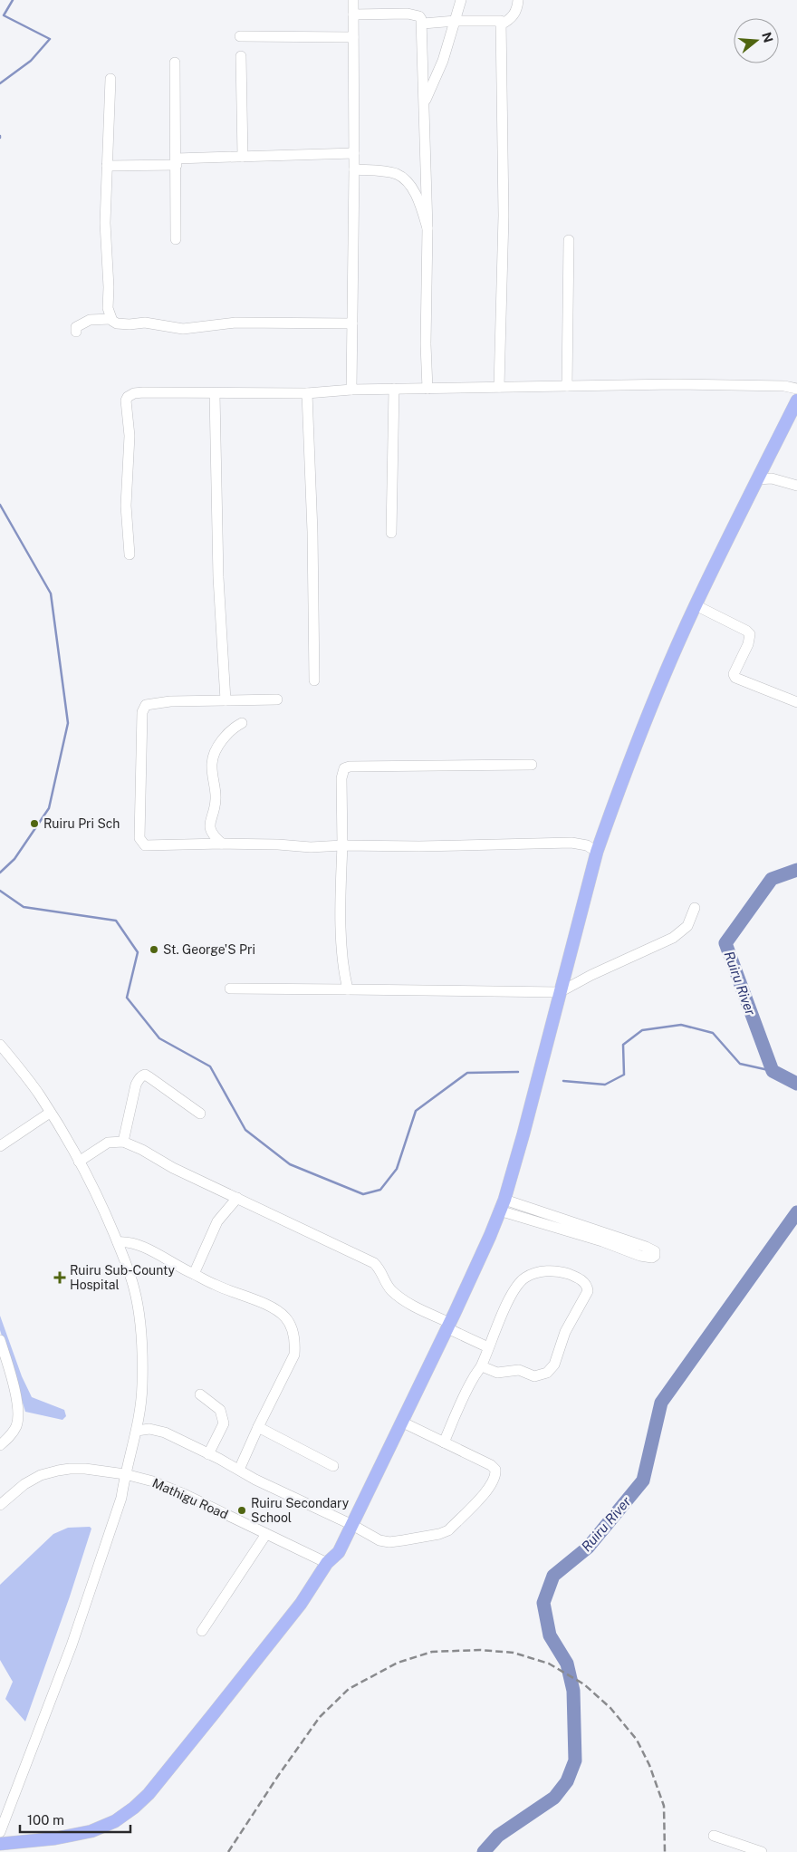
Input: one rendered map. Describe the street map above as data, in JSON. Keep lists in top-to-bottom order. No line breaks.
{"streets":{"street":["Mathigu Road"]},"water":["Ruiru River"],"places":{"other":["Ruiru Pri Sch","St. George'S Pri","Ruiru Secondary School"],"health":["Ruiru Sub-County Hospital"]},"scale_bar":"100 m","north":"right"}
